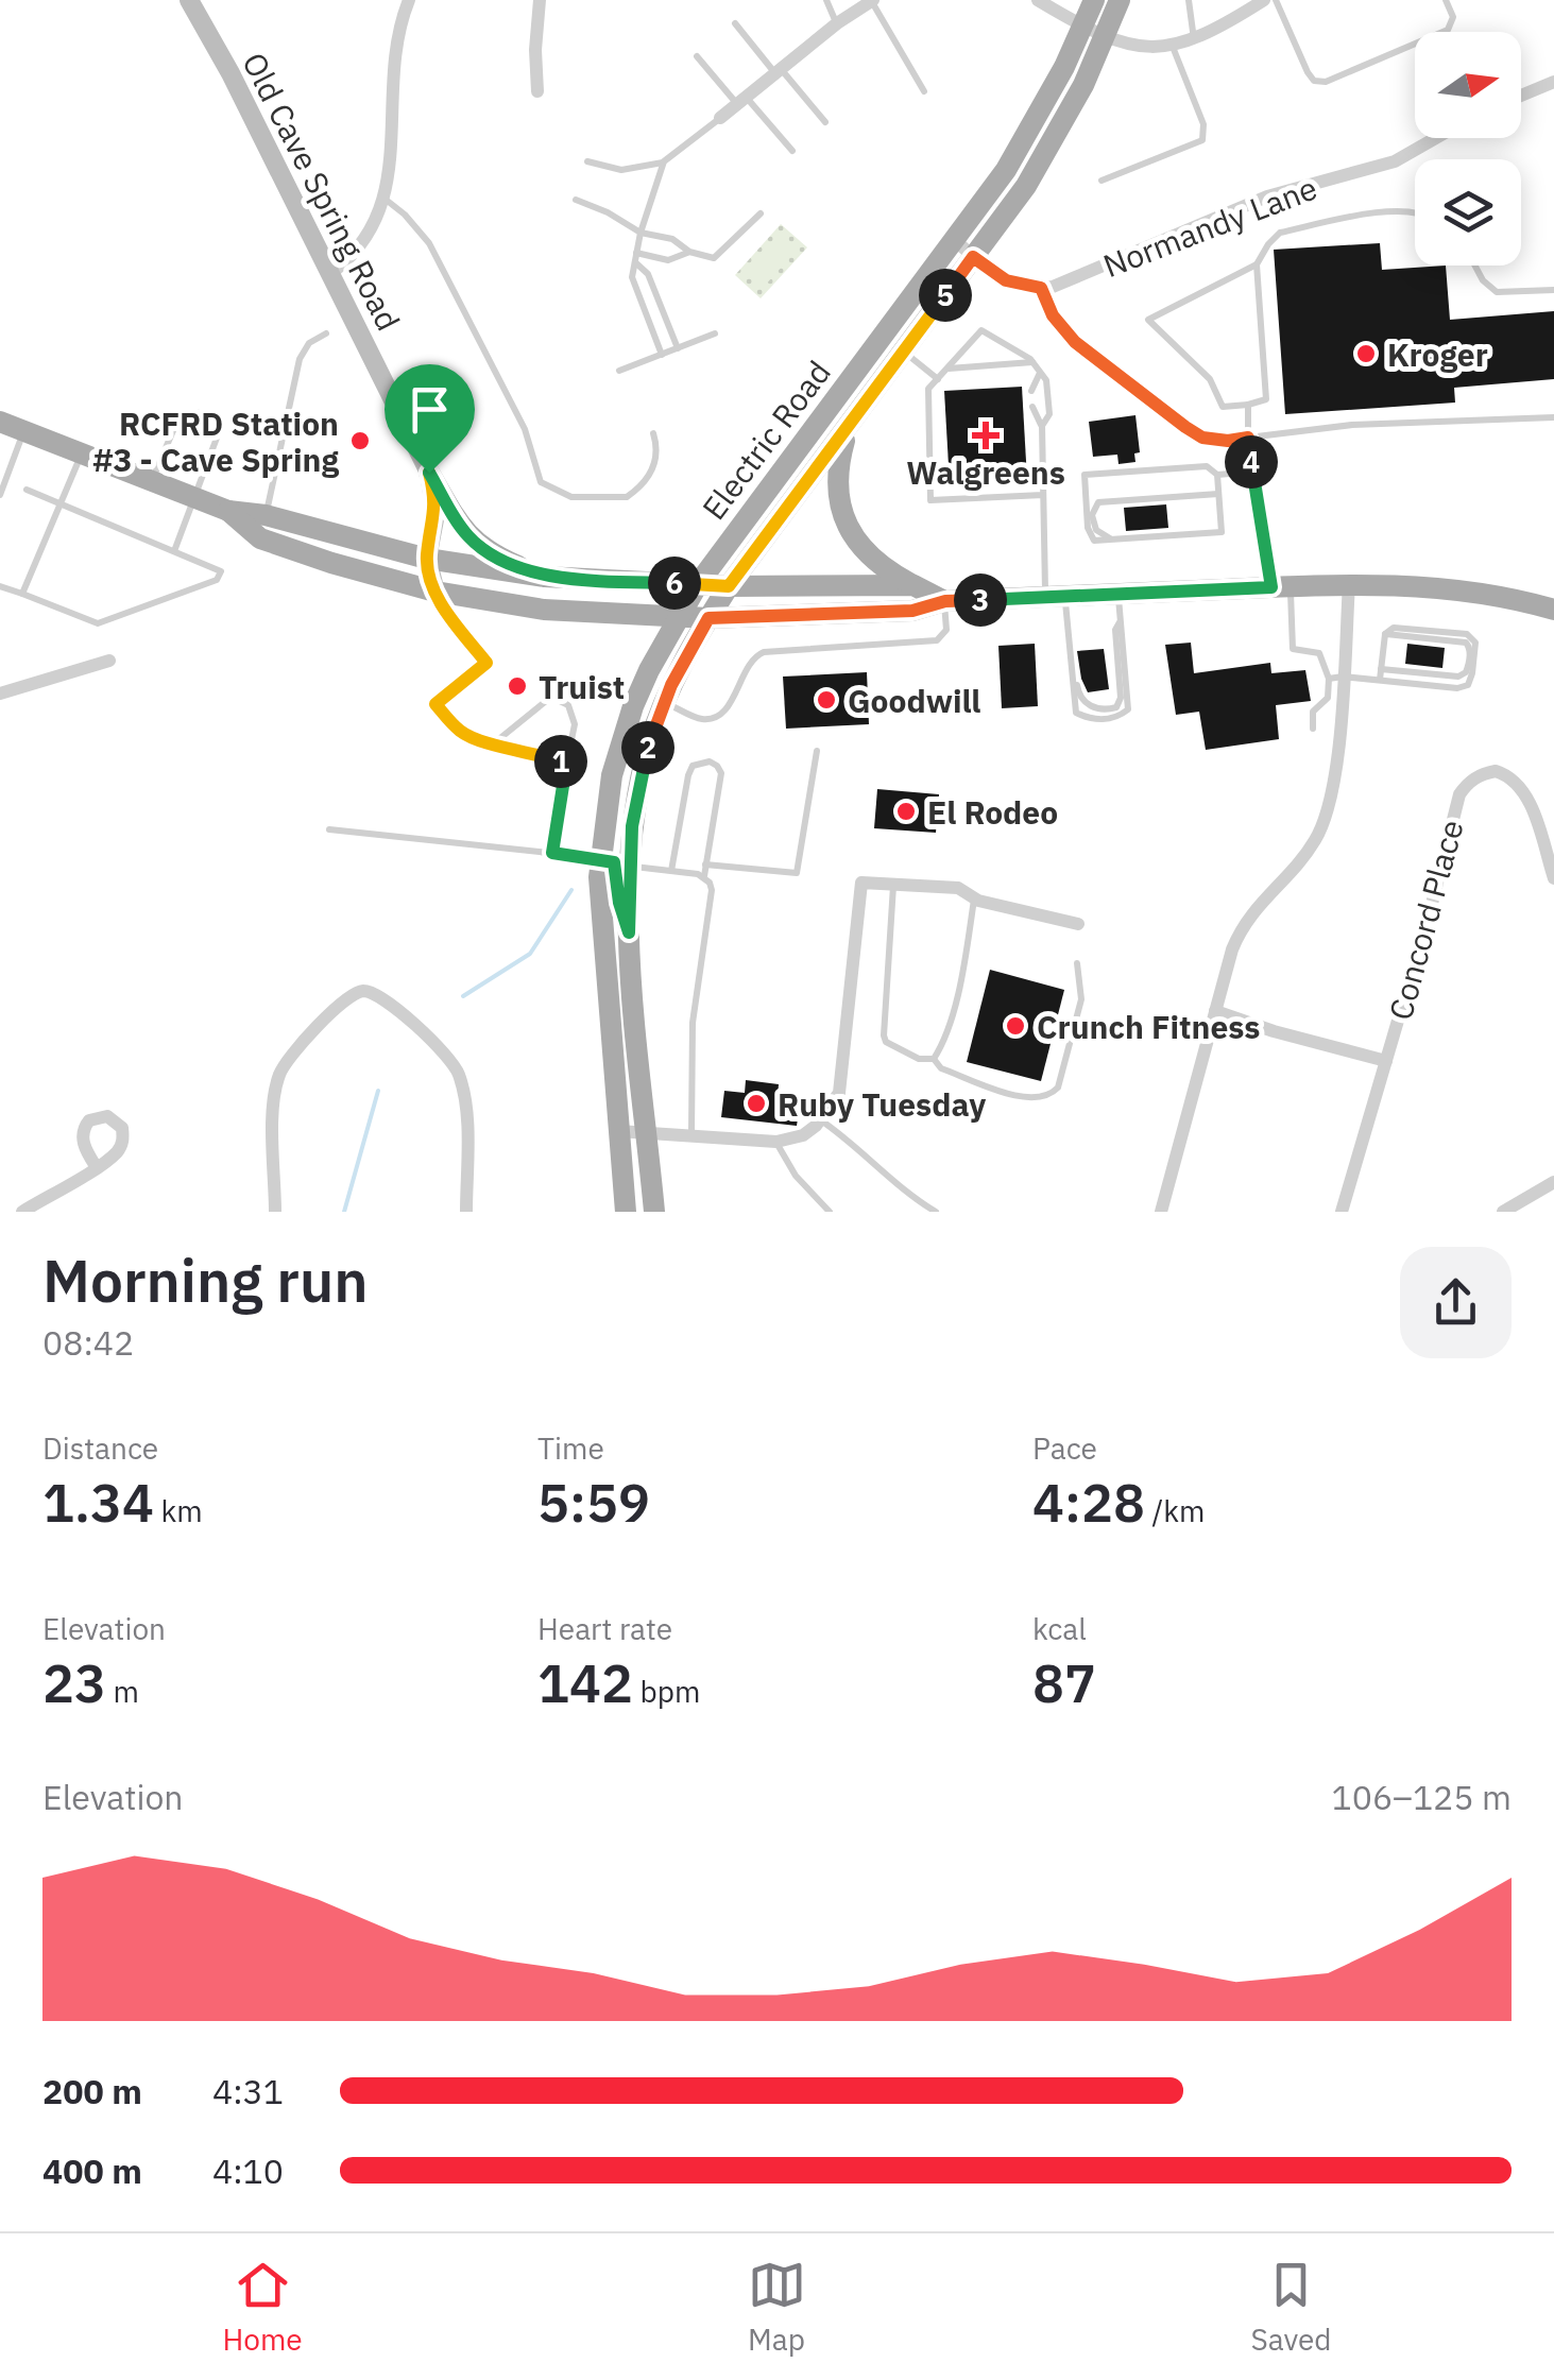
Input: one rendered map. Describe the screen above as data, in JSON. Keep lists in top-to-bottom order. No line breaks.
{"streets":{"main road":["Electric Road"],"street":["Old Cave Spring Road","Normandy Lane","Concord Place"]},"places":{"other":["Kroger","RCFRD Station #3 - Cave Spring","Truist","Goodwill","El Rodeo","Crunch Fitness","Ruby Tuesday"],"health":["Walgreens"]},"north":"right","page":{"pins":["5","4","6","3","2","1"],"heading":["Morning run","08:42"],"stats":[["Distance","1.34 km"],["Time","5:59"],["Pace","4:28 /km"],["Elevation","23 m"],["Heart rate","142 bpm"],["kcal","87"]],"chart":["Elevation","106–125 m"],"list":[{"name":"200 m","note":"4:31"},{"name":"400 m","note":"4:10"}],"tabs":["Home","Map","Saved"]}}
